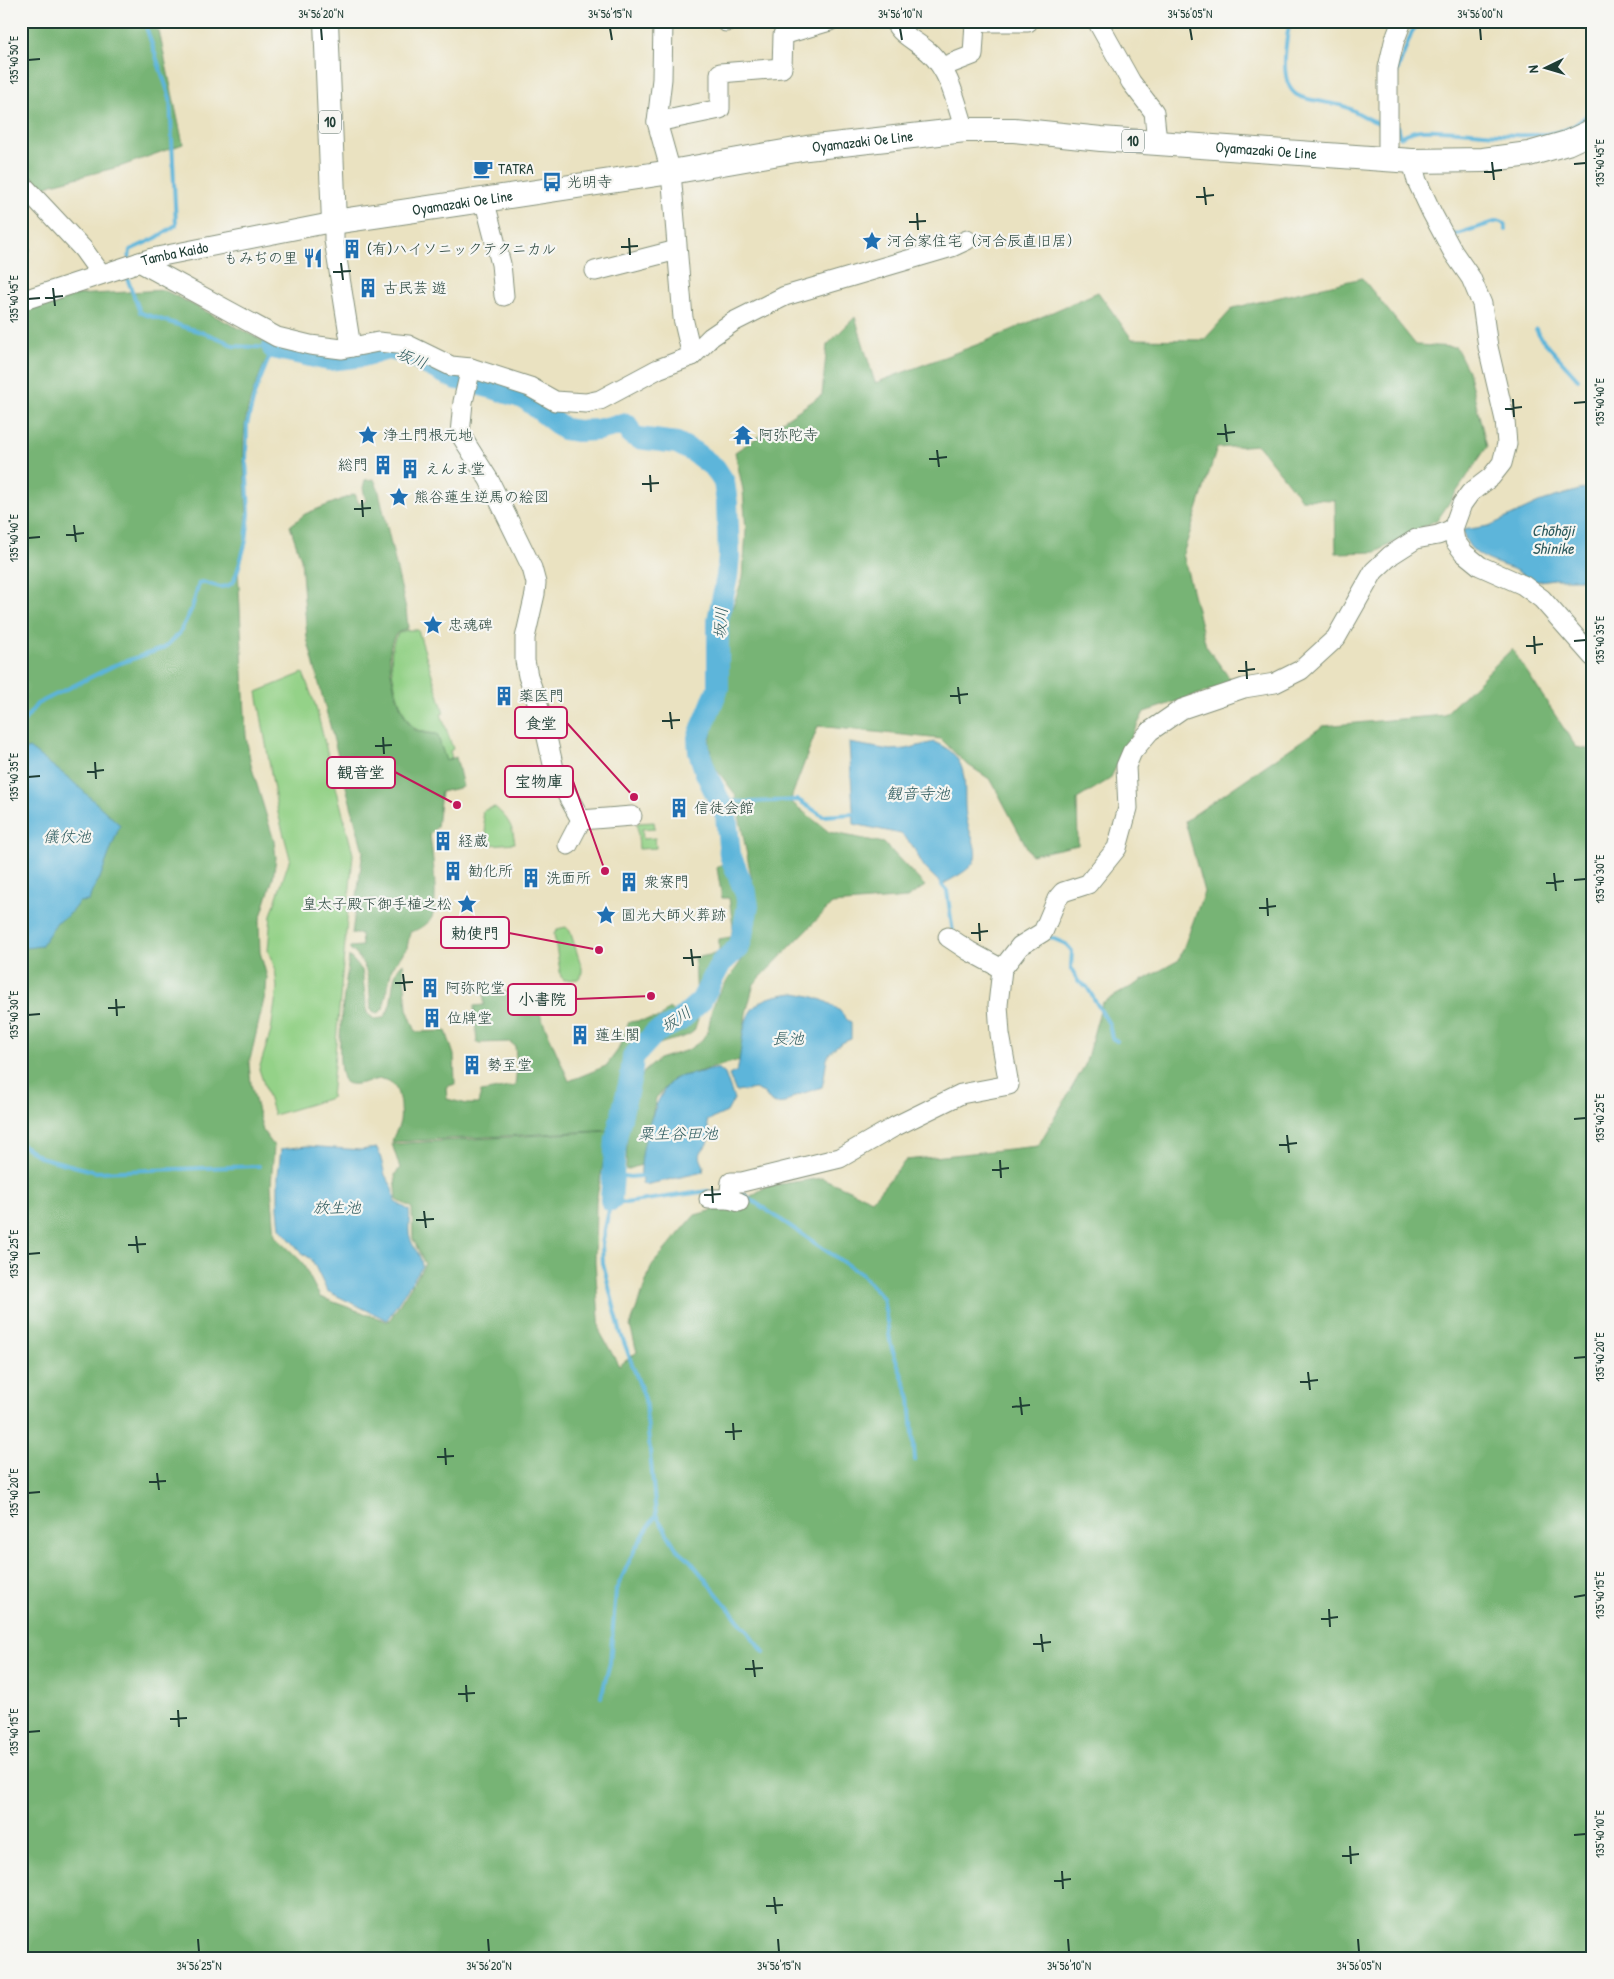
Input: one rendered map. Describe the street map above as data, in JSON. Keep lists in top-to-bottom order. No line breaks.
{"streets":{"main road":["10","Oyamazaki Oe Line"],"street":["Tamba Kaido"]},"crossings":[["10","Oyamazaki Oe Line"],["10","Tamba Kaido"],["Oyamazaki Oe Line","Tamba Kaido"]],"water":["坂川","Chōhōji Shinike","観音寺池","儀仗池","長池","粟生谷田池","放生池"],"places":{"cafe":["TATRA"],"bus stop":["光明寺"],"place":["河合家住宅（河合辰直旧居）","浄土門根元地","熊谷蓮生逆馬の絵図","忠魂碑","皇太子殿下御手植之松","圓光大師火葬跡"],"building":["(有)ハイソニックテクニカル","古民芸 遊","総門","えんま堂","薬医門","信徒会館","経蔵","勧化所","洗面所","衆寮門","阿弥陀堂","位牌堂","蓮生閣","勢至堂"],"restaurant":["もみぢの里"],"temple":["阿弥陀寺"],"other":["食堂","観音堂","宝物庫","勅使門","小書院"]},"north":"left","coordinates":["34°56'20\"N","34°56'15\"N","34°56'10\"N","34°56'05\"N","34°56'00\"N","135°40'50\"E","135°40'45\"E","135°40'40\"E","135°40'35\"E","135°40'30\"E","135°40'25\"E","135°40'20\"E","135°40'15\"E","135°40'10\"E","34°56'25\"N"]}
